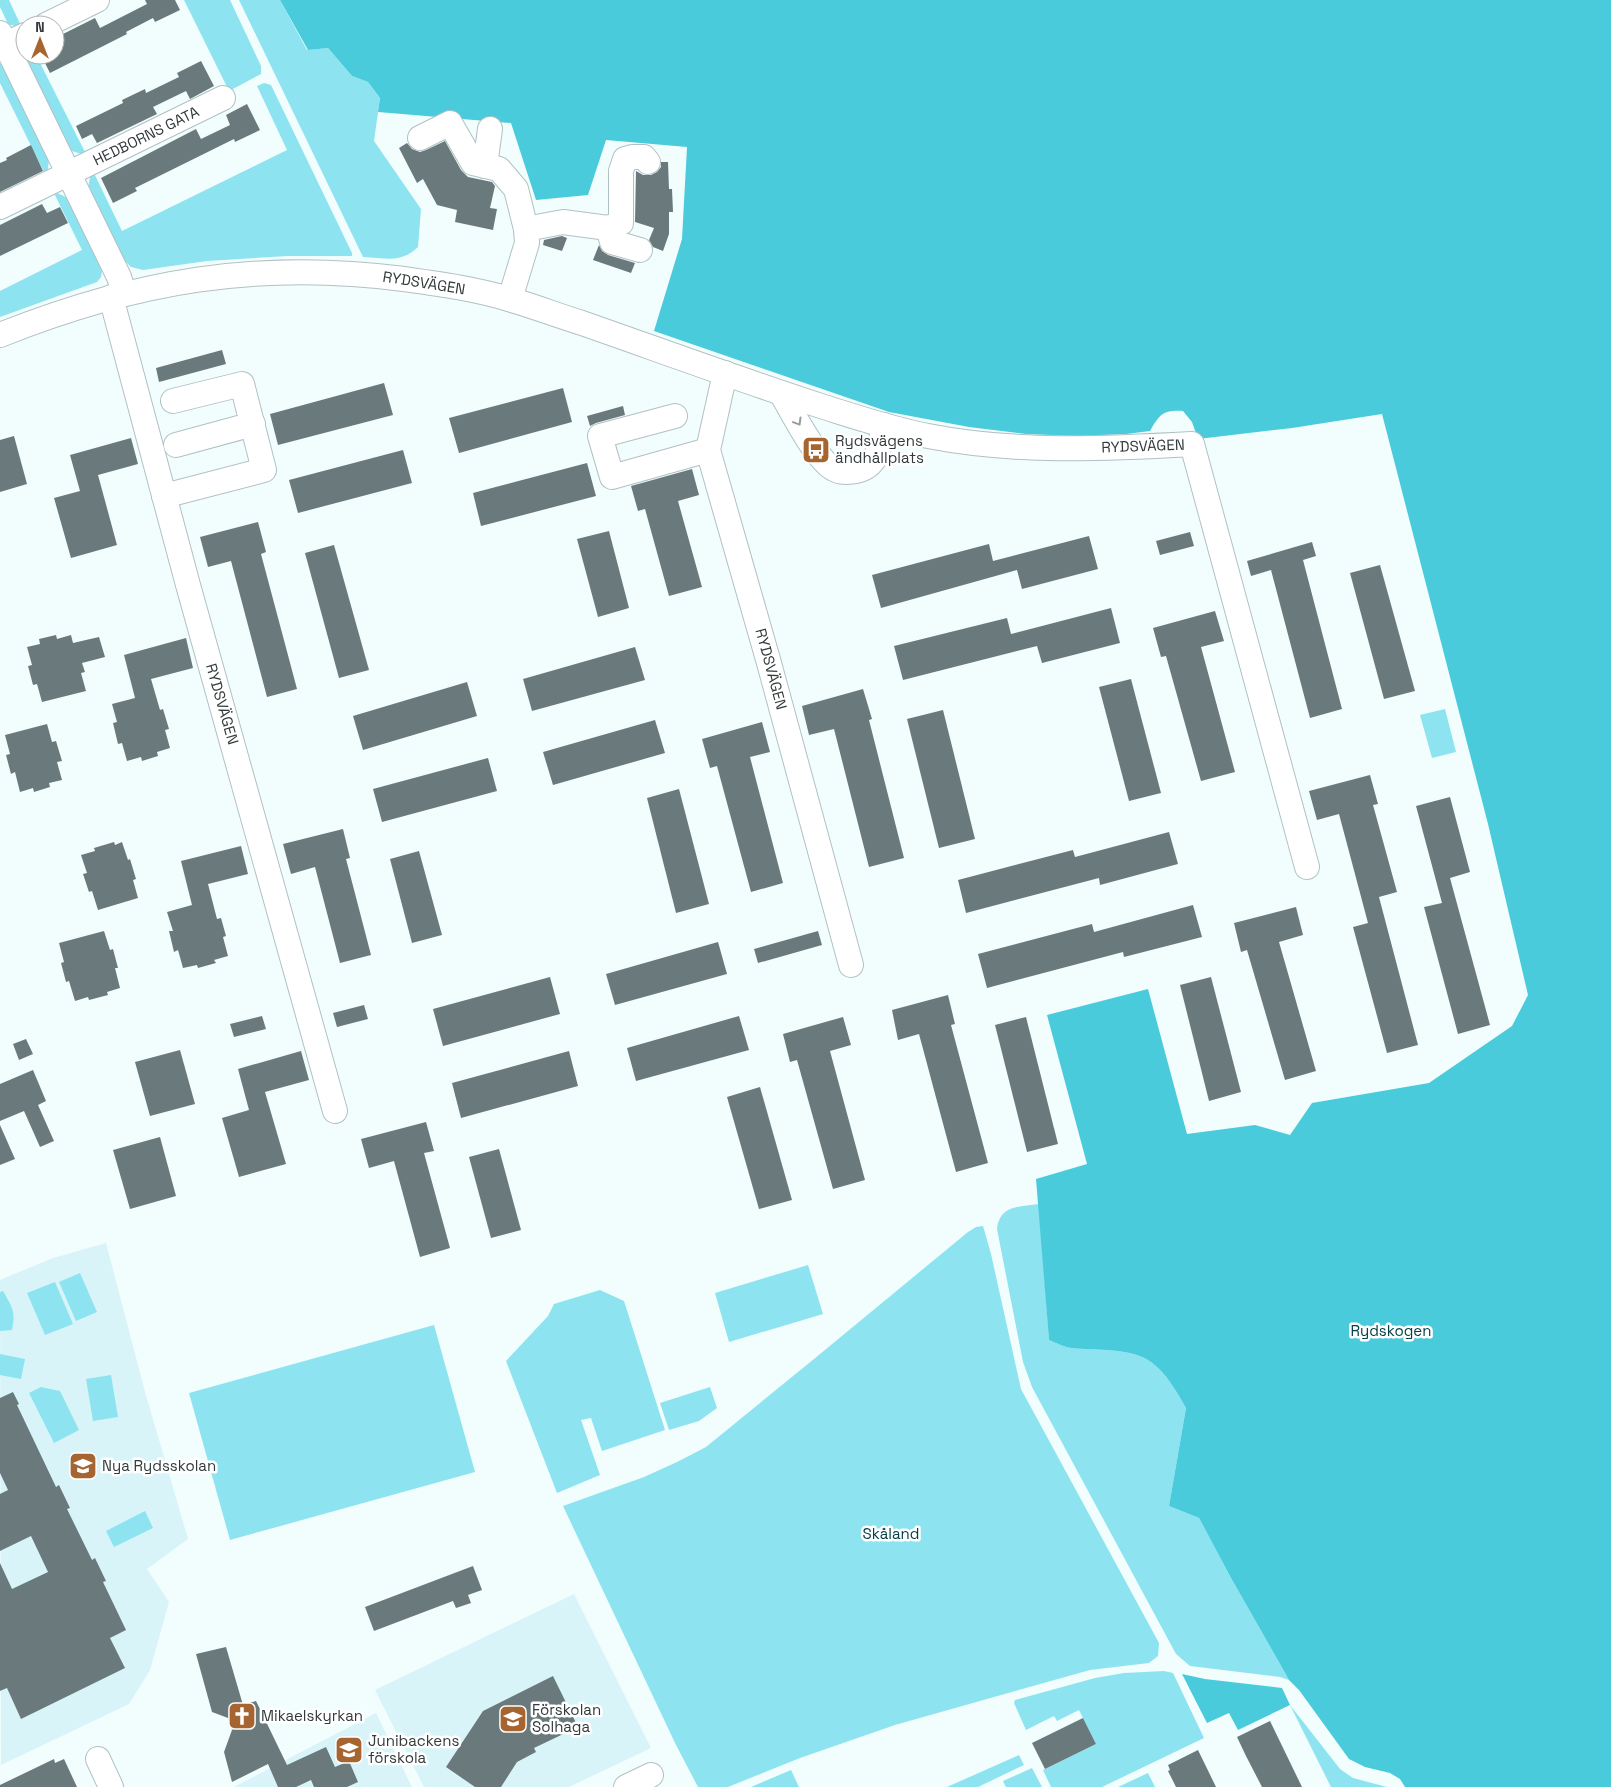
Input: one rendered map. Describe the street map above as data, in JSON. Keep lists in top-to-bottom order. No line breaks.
{"streets":{"street":["HEDBORNS GATA","RYDSVÄGEN"]},"parks":["Rydskogen","Skåland"],"places":{"bus stop":["Rydsvägens ändhållplats"],"school or university":["Nya Rydsskolan","Förskolan Solhaga","Junibackens förskola"],"church":["Mikaelskyrkan"]},"north":"top"}
